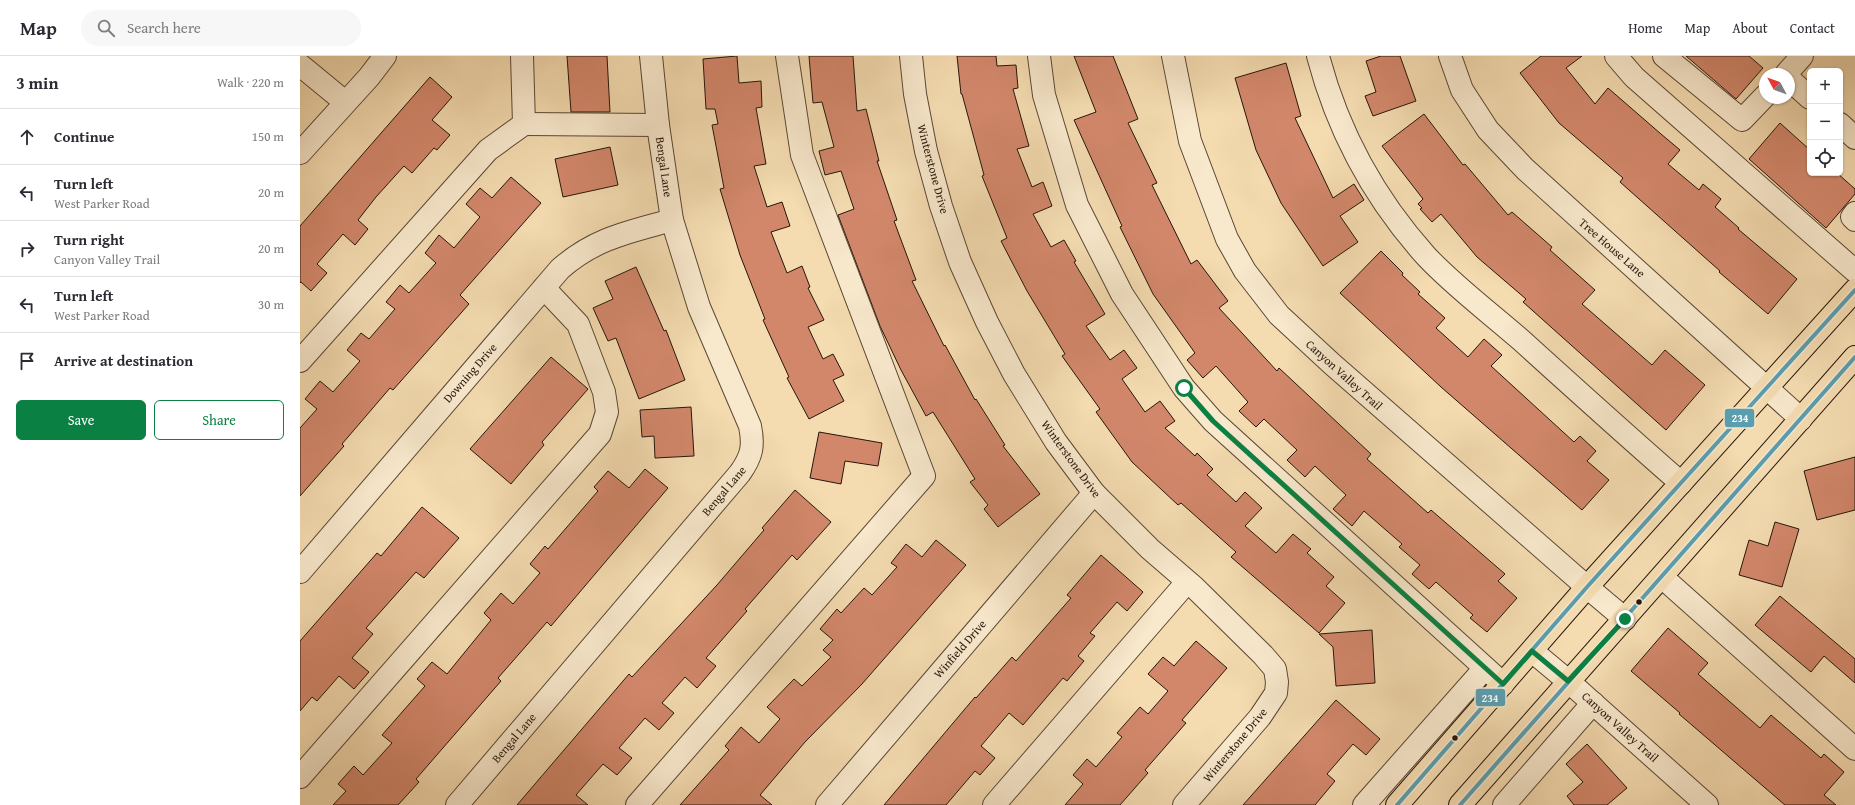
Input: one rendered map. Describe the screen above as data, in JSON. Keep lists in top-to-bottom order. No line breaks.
{"streets":{"street":["Bengal Lane","Winterstone Drive","Tree House Lane","Downing Drive","Canyon Valley Trail","Winfield Drive"]},"crossings":[["Bengal Lane","Downing Drive"],["Winterstone Drive","Winfield Drive"]],"lines":["transit line 234"],"north":"top left","page":{"header":"Map","search":"Search here","nav":["Home","Map","About","Contact"],"heading":["3 min","Walk · 220 m"],"map_buttons":["+","−"],"list":[["Continue","150 m"],["Turn left","West Parker Road","20 m"],["Turn right","Canyon Valley Trail","20 m"],["Turn left","West Parker Road","30 m"],"Arrive at destination"],"buttons":["Save","Share"]}}
